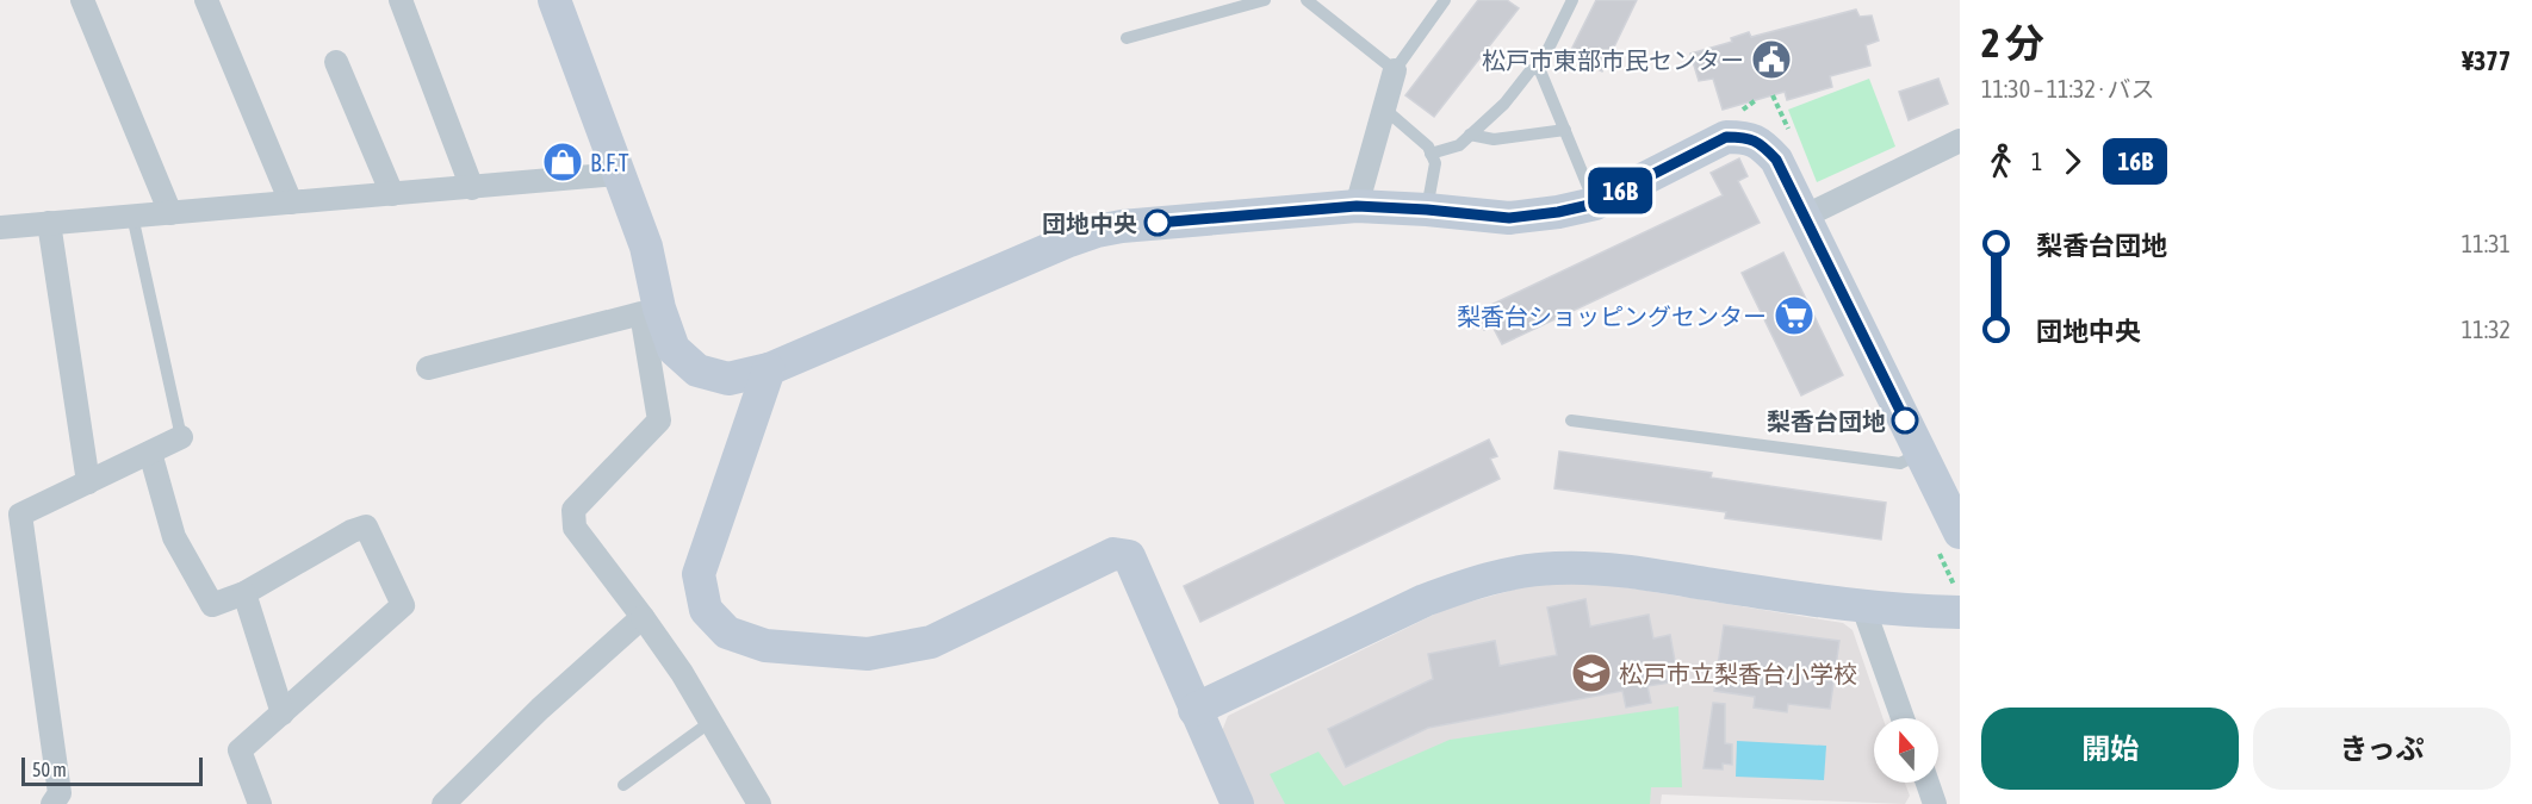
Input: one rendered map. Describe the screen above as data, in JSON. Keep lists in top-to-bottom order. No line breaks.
{"places":{"public building":["松戸市東部市民センター"],"shop":["B.F.T"],"other":["団地中央","梨香台団地"],"supermarket":["梨香台ショッピングセンター"],"school or university":["松戸市立梨香台小学校"]},"lines":["bus line 16B"],"scale_bar":"50 m","north":"top","page":{"on_map":"16B","heading":["2 分","11:30 – 11:32 · バス","¥377"],"legs":["1","16B"],"list":[{"name":"梨香台団地","value":"11:31"},{"name":"団地中央","value":"11:32"}],"buttons":["開始","きっぷ"],"scale":"50 m"}}
